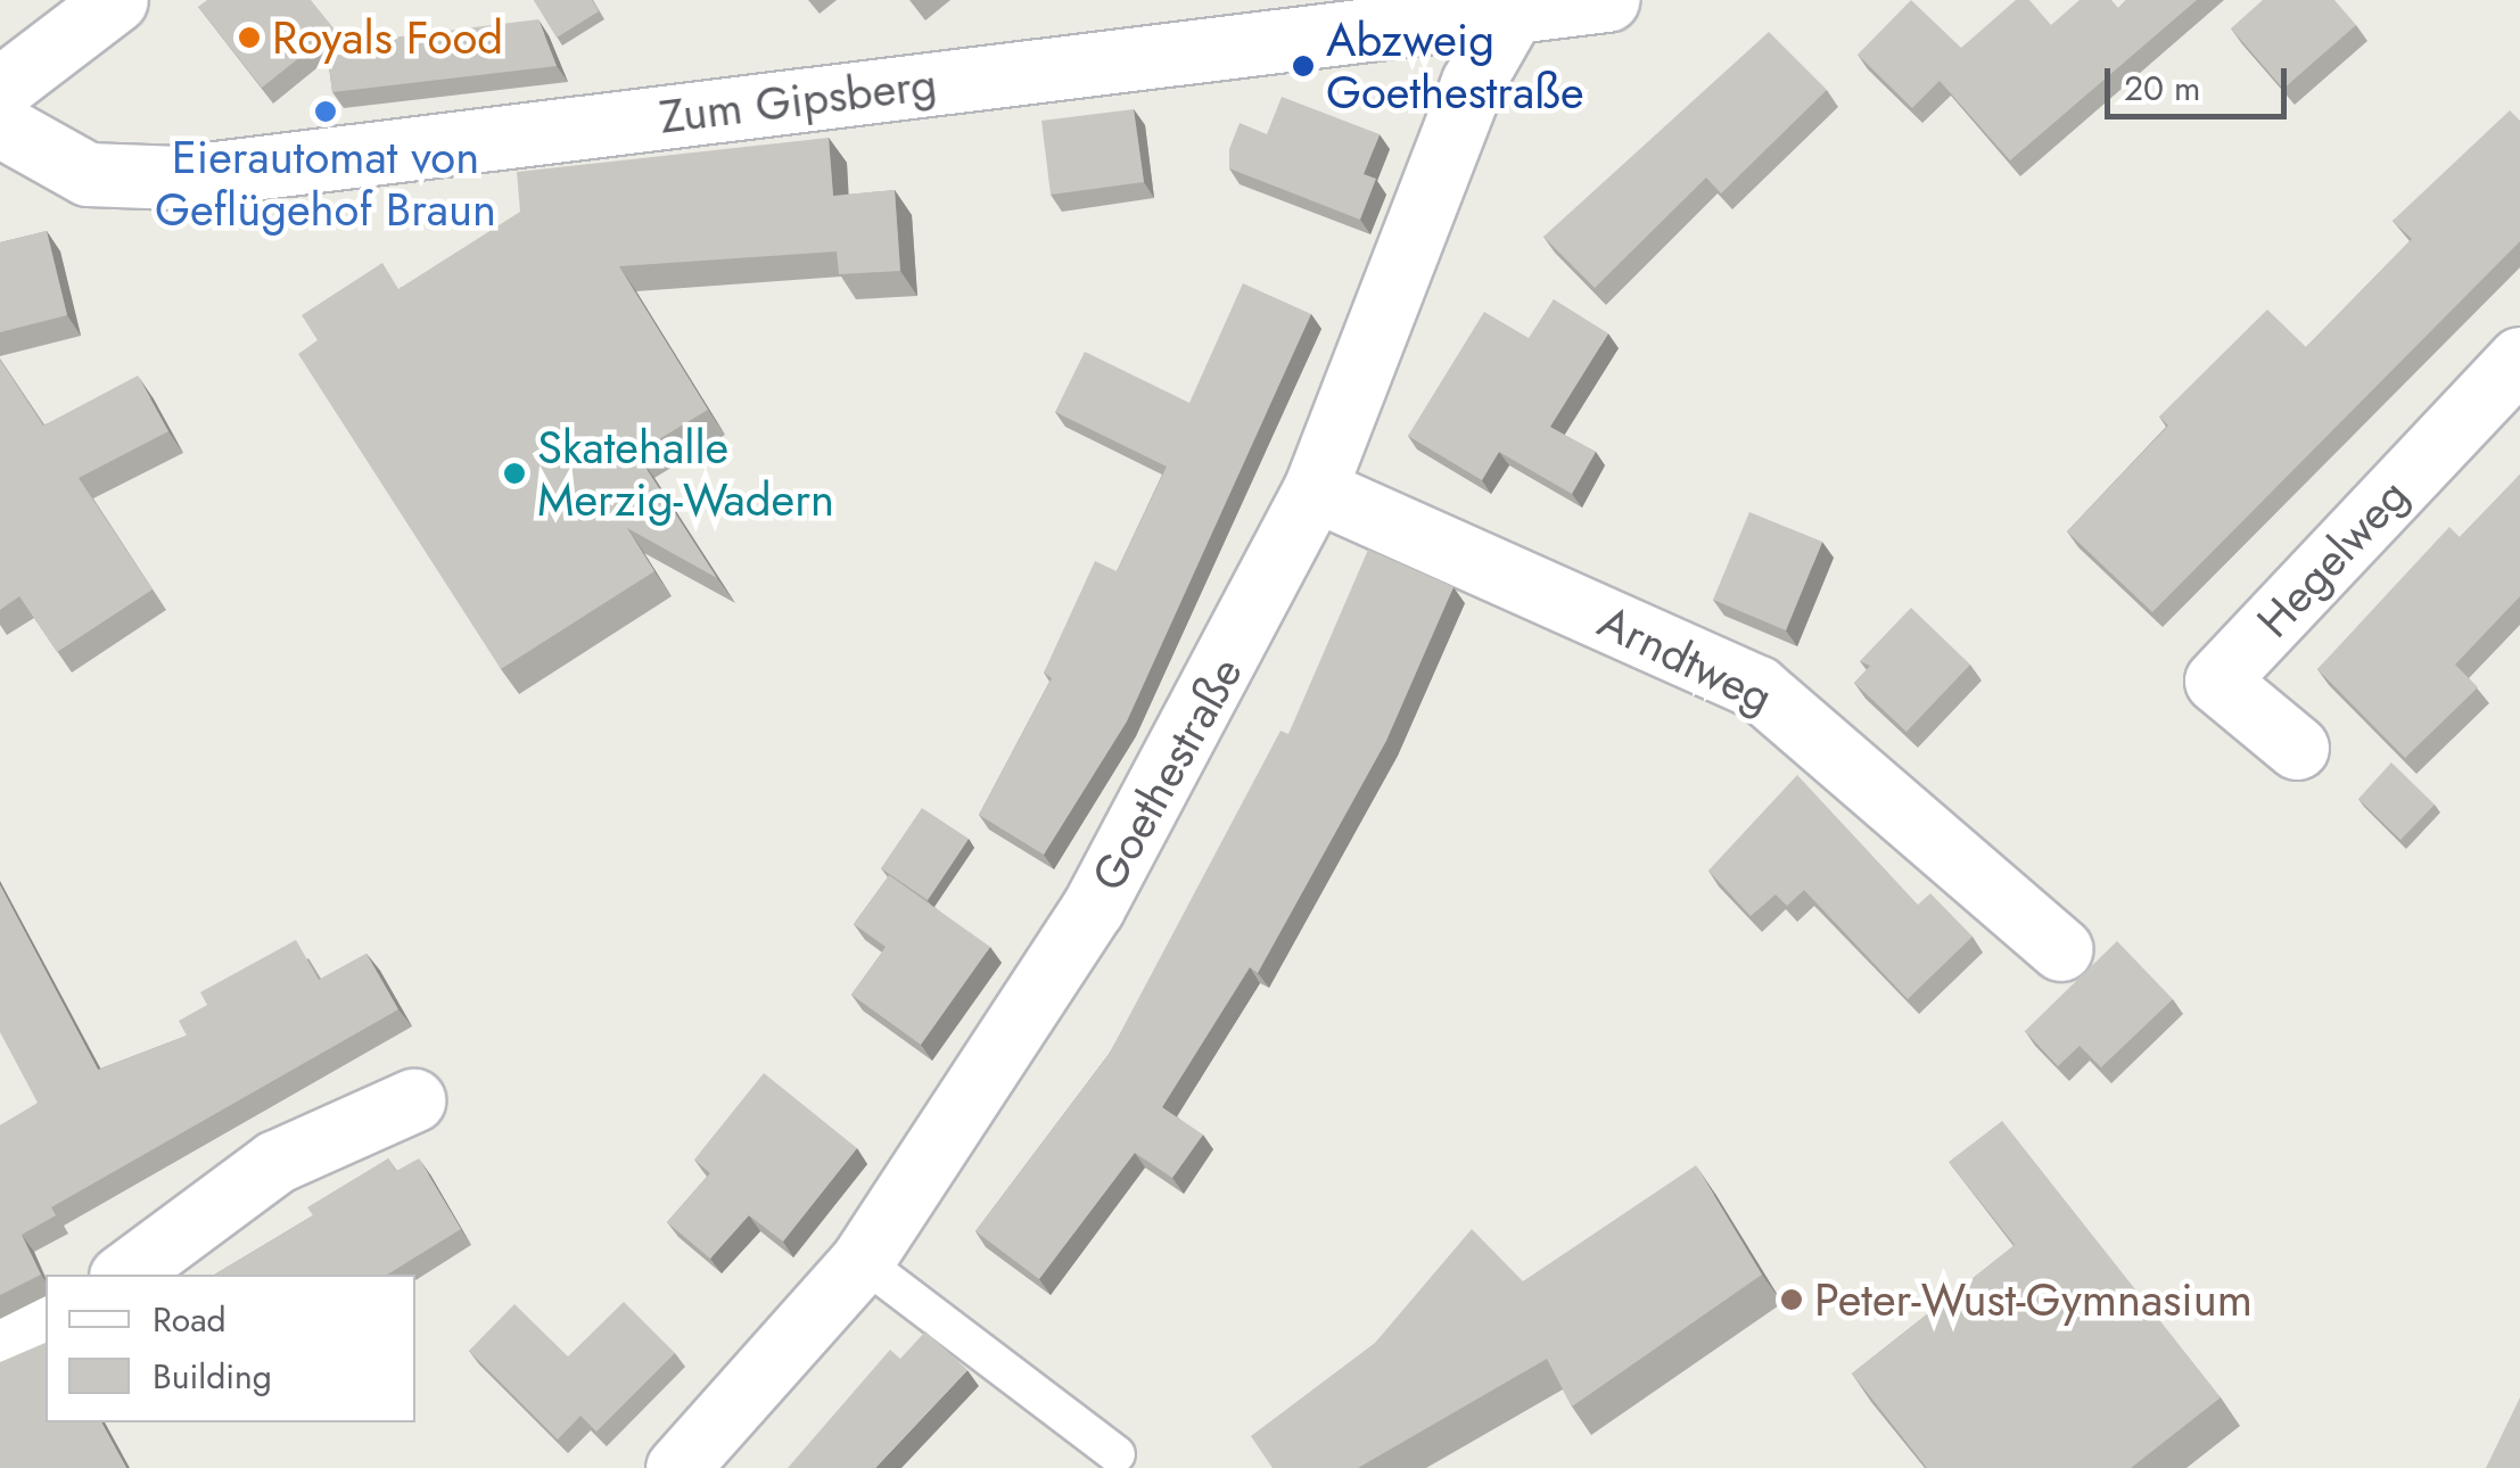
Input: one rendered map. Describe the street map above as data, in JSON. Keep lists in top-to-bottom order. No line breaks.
{"streets":{"street":["Zum Gipsberg","Hegelweg","Arndtweg","Goethestraße"]},"crossings":[["Zum Gipsberg","Goethestraße"],["Arndtweg","Goethestraße"]],"places":["Royals Food","Abzweig Goethestraße","Eierautomat von Geflügehof Braun","Skatehalle Merzig-Wadern","Peter-Wust-Gymnasium"],"legend":["Road","Building"],"scale_bar":"20 m"}
